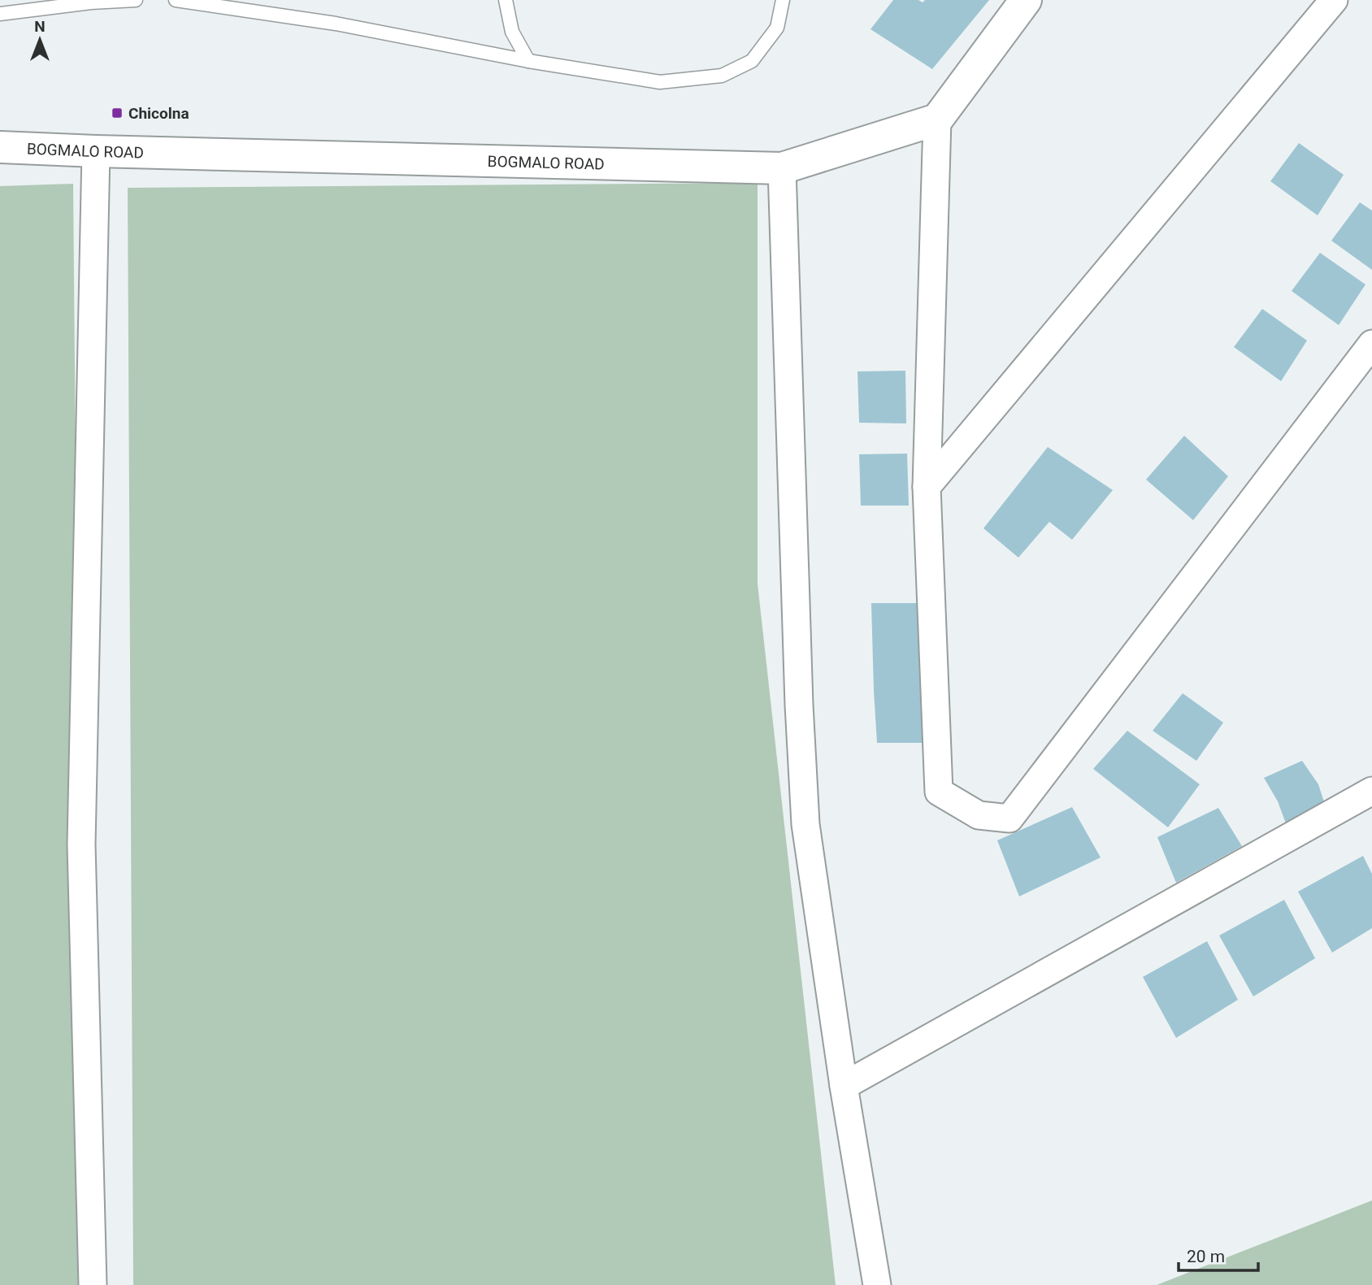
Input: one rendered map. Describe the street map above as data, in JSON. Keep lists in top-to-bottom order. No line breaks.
{"streets":{"street":["BOGMALO ROAD"]},"places":{"transit":["Chicolna"]},"scale_bar":"20 m","north":"top"}
